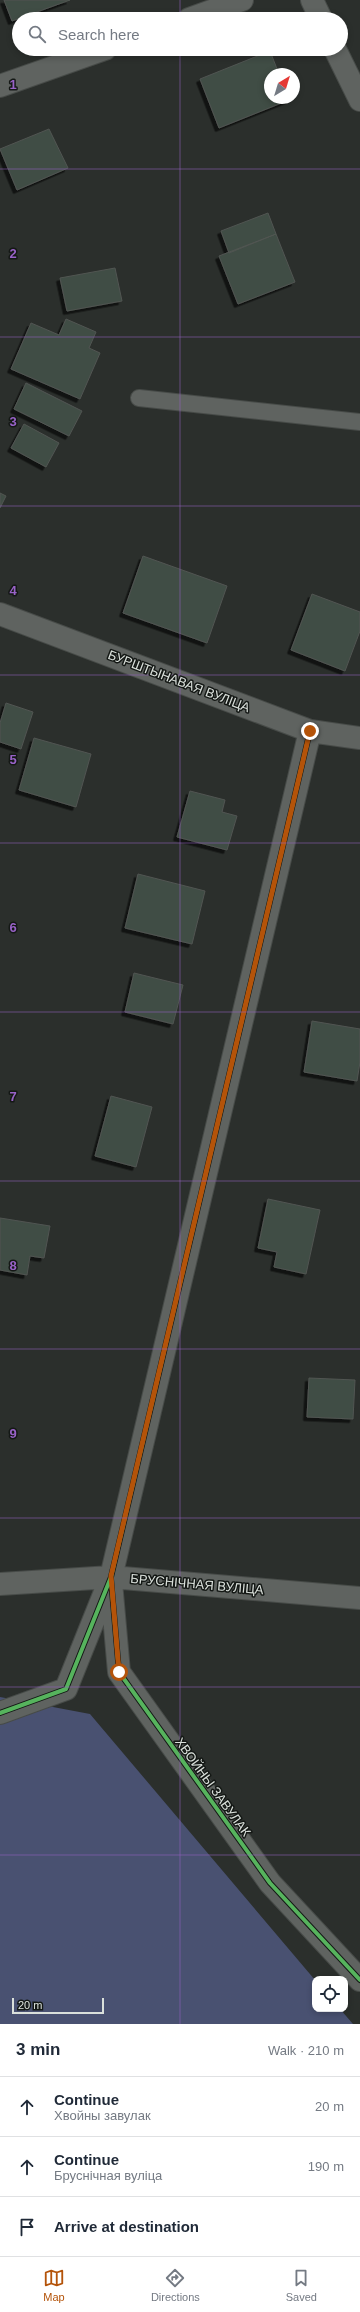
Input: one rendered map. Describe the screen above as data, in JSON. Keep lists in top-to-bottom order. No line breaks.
{"streets":{"street":["БУРШТЫНАВАЯ ВУЛІЦА","БРУСНІЧНАЯ ВУЛІЦА","ХВОЙНЫ ЗАВУЛАК"]},"crossings":[["БУРШТЫНАВАЯ ВУЛІЦА","БРУСНІЧНАЯ ВУЛІЦА"],["БРУСНІЧНАЯ ВУЛІЦА","ХВОЙНЫ ЗАВУЛАК"]],"scale_bar":"20 m","north":"top right","page":{"search":"Search here","scale":"20 m","heading":["3 min","Walk · 210 m"],"list":[["Continue","Хвойны завулак","20 m"],["Continue","Бруснічная вуліца","190 m"],"Arrive at destination"],"nav":["Map","Directions","Saved"]},"grid":{"rows":["1","2","3","4","5","6","7","8","9"]}}
